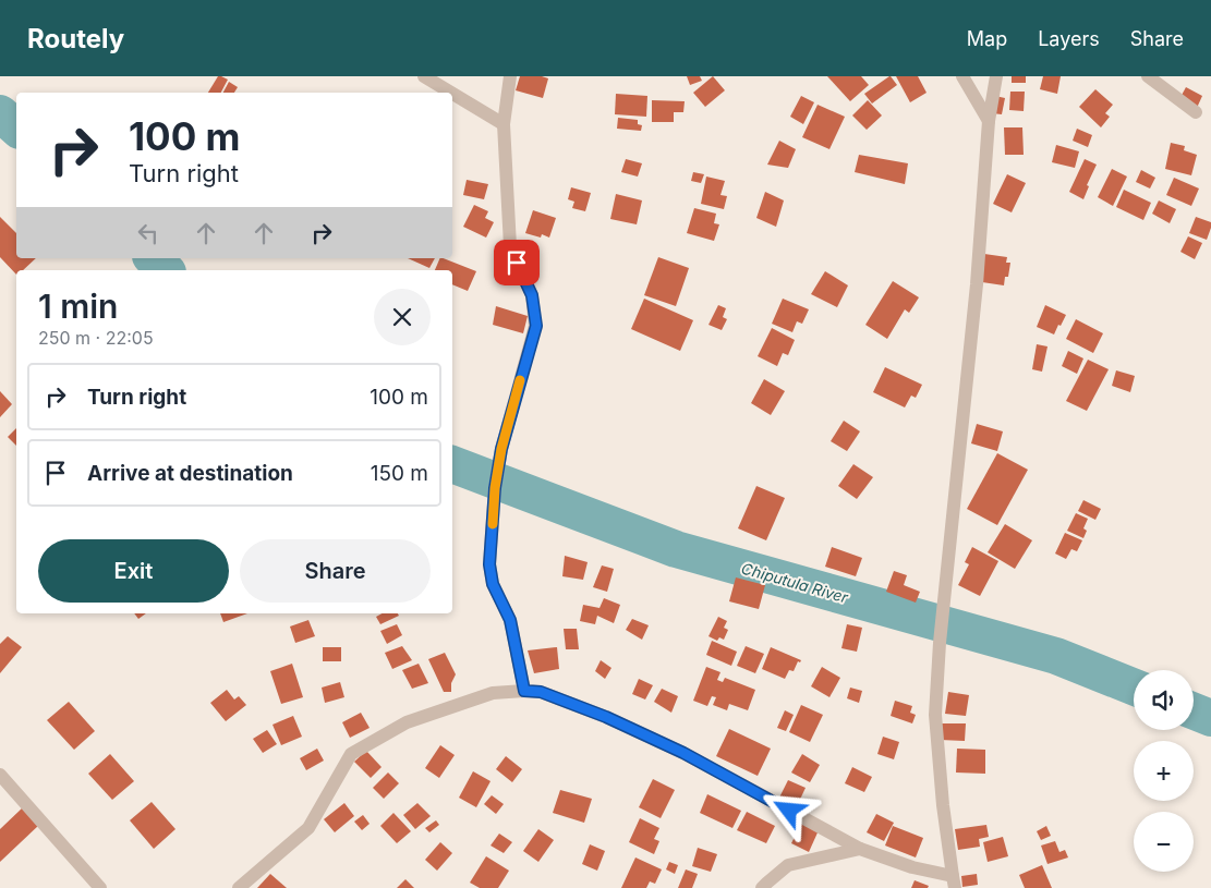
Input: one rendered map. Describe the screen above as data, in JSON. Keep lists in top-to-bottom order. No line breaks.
{"water":["Chiputula River"],"page":{"header":"Routely","nav":["Map","Layers","Share"],"turn":["100 m","Turn right"],"heading":["1 min","250 m · 22:05"],"list":[{"name":"Turn right","value":"100 m"},{"name":"Arrive at destination","value":"150 m"}],"buttons":["Exit","Share"],"map_buttons":["+","−"]}}
